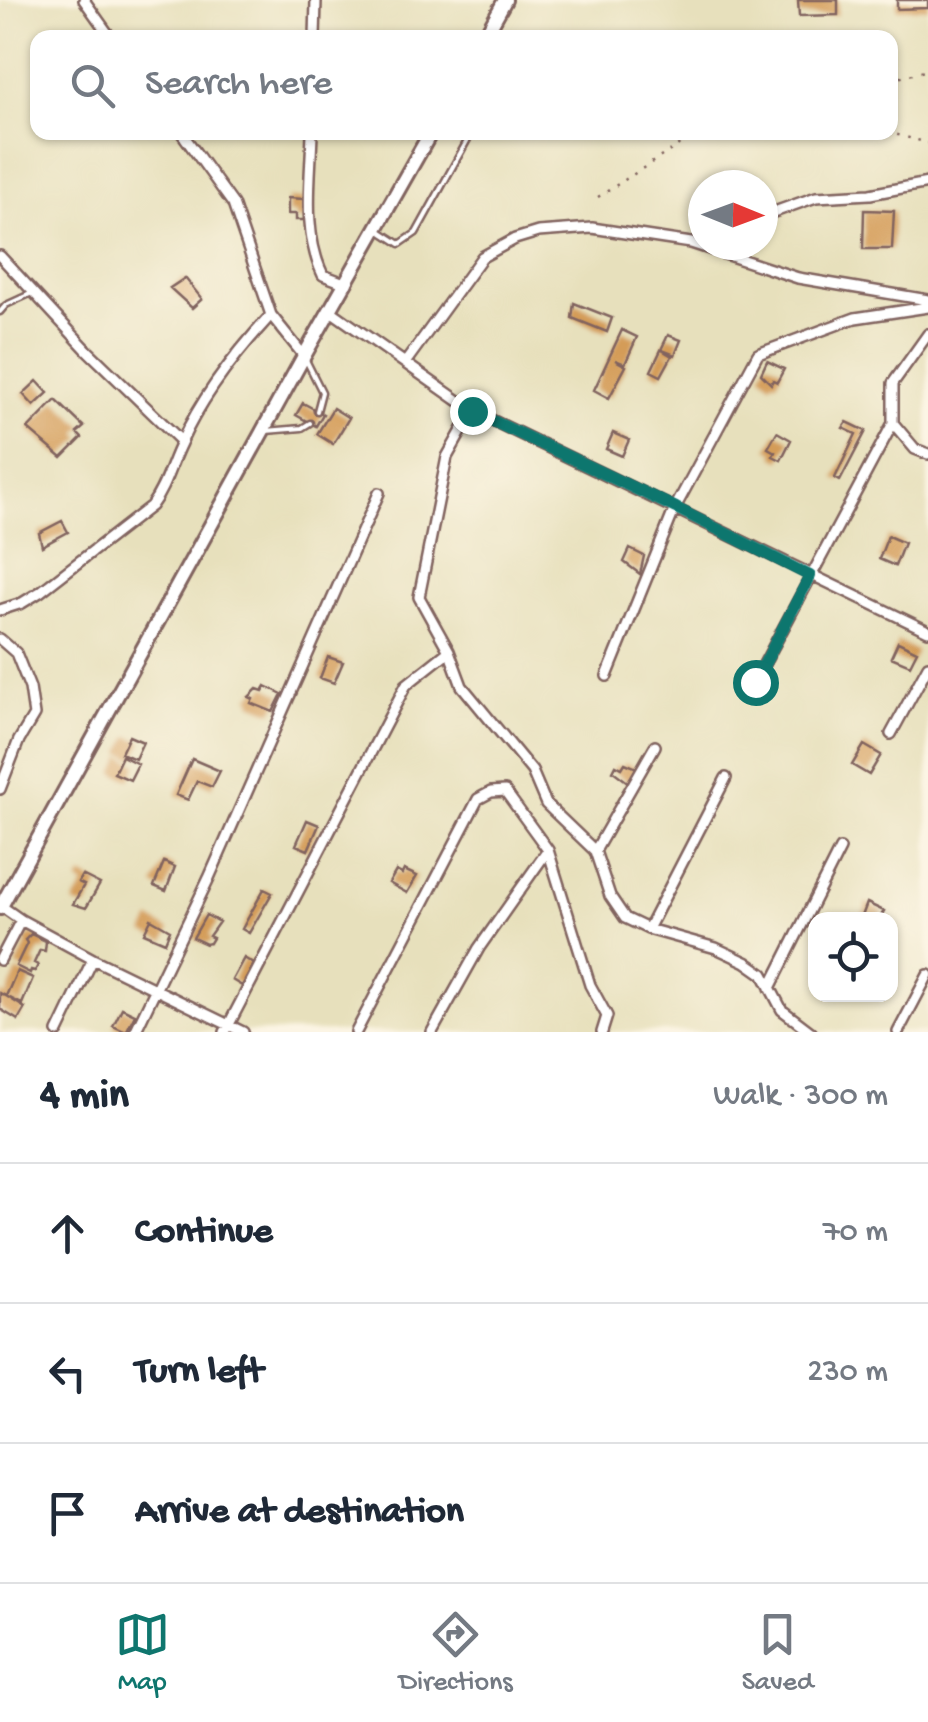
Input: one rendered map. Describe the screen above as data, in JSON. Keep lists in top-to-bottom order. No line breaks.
{"north":"right","page":{"search":"Search here","heading":["4 min","Walk · 300 m"],"list":[["Continue","70 m"],["Turn left","230 m"],"Arrive at destination"],"nav":["Map","Directions","Saved"]}}
